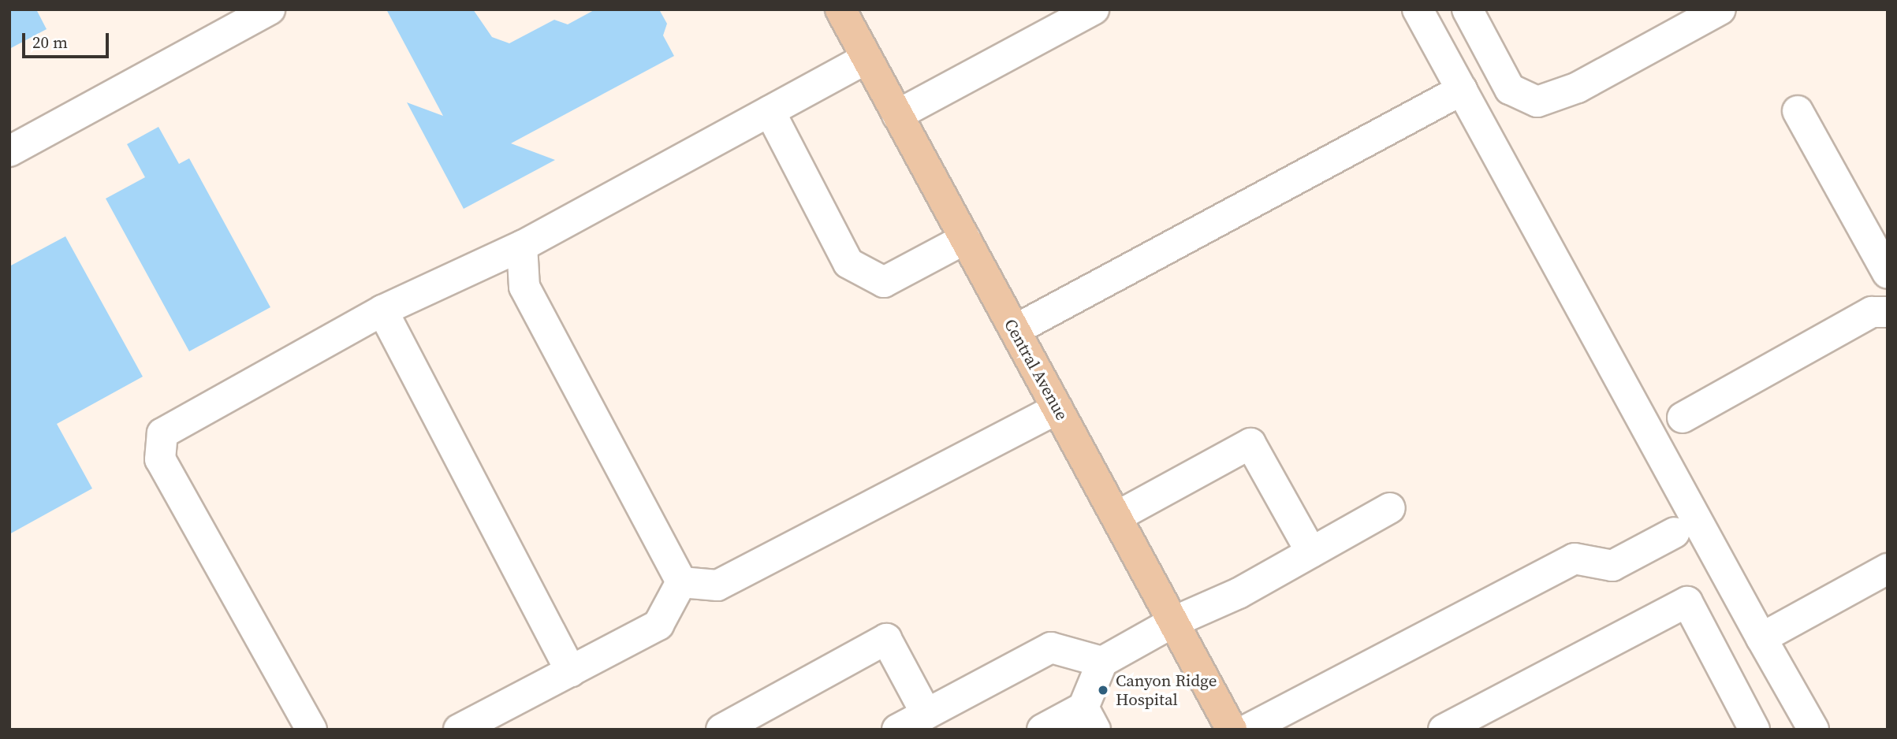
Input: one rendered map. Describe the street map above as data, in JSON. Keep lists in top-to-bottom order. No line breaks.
{"streets":{"main road":["Central Avenue"]},"places":["Canyon Ridge Hospital"],"scale_bar":"20 m"}
